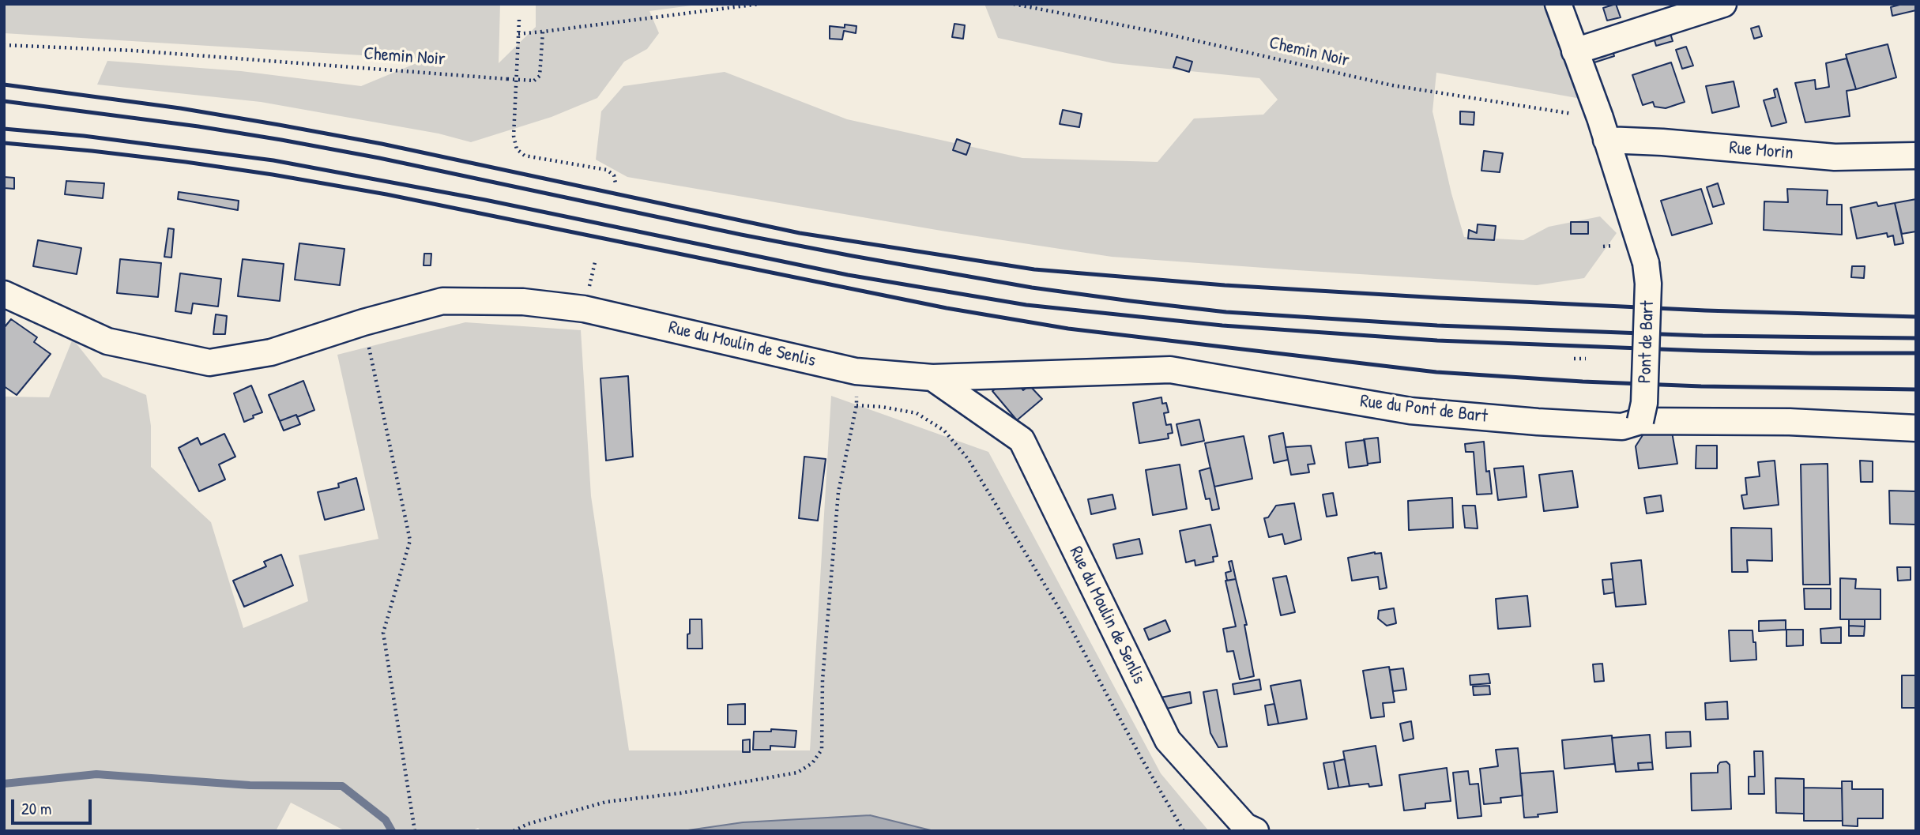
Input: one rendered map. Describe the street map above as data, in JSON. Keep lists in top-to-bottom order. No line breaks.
{"streets":{"street":["Rue Morin","Pont de Bart","Rue du Moulin de Senlis","Rue du Pont de Bart"],"path":["Chemin Noir"]},"crossings":[["Chemin Noir","Rue Morin"],["Chemin Noir","Pont de Bart"],["Rue Morin","Pont de Bart"],["Pont de Bart","Rue du Pont de Bart"],["Rue du Moulin de Senlis","Rue du Pont de Bart"]],"scale_bar":"20 m"}
